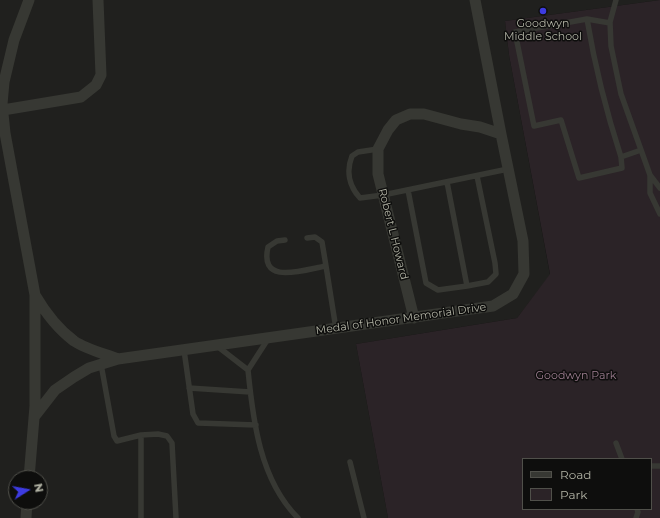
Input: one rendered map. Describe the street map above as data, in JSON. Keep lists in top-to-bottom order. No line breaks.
{"streets":{"street":["Robert L Howard","Medal of Honor Memorial Drive"]},"crossings":[["Robert L Howard","Medal of Honor Memorial Drive"]],"parks":["Goodwyn Park"],"places":["Goodwyn Middle School"],"legend":["Road","Park"],"north":"right"}
